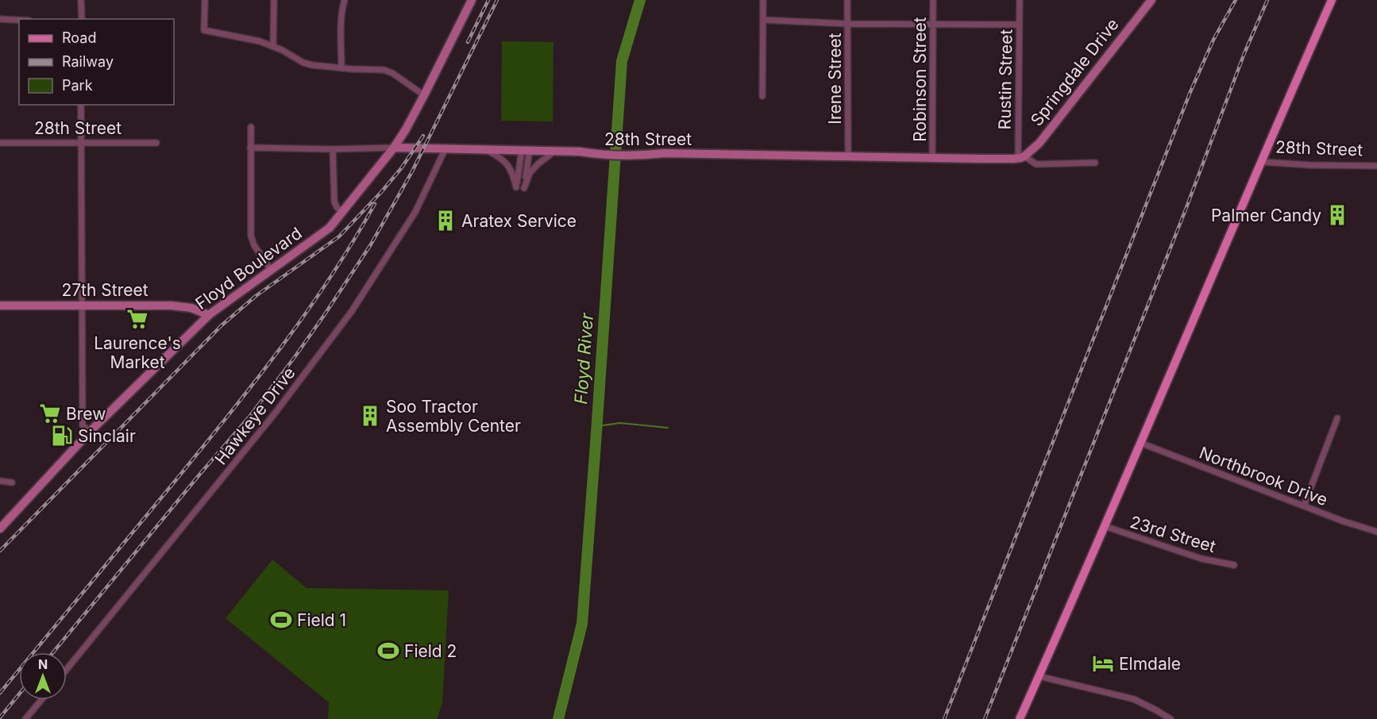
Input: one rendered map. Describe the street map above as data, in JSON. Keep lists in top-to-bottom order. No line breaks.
{"streets":{"main road":["Springdale Drive","28th Street","Floyd Boulevard","27th Street"],"street":["Irene Street","Robinson Street","Rustin Street","Hawkeye Drive","Northbrook Drive","23rd Street"]},"crossings":[["Springdale Drive","Rustin Street"],["Springdale Drive","28th Street"],["Irene Street","28th Street"],["Robinson Street","28th Street"],["Rustin Street","28th Street"],["28th Street","Floyd Boulevard"],["28th Street","Hawkeye Drive"],["Floyd Boulevard","27th Street"]],"water":["Floyd River"],"places":{"building":["Palmer Candy","Aratex Service","Soo Tractor Assembly Center"],"supermarket":["Laurence's Market","Brew"],"fuel station":["Sinclair"],"sports":["Field 1","Field 2"],"hotel":["Elmdale"]},"legend":["Road","Railway","Park"],"north":"top"}
